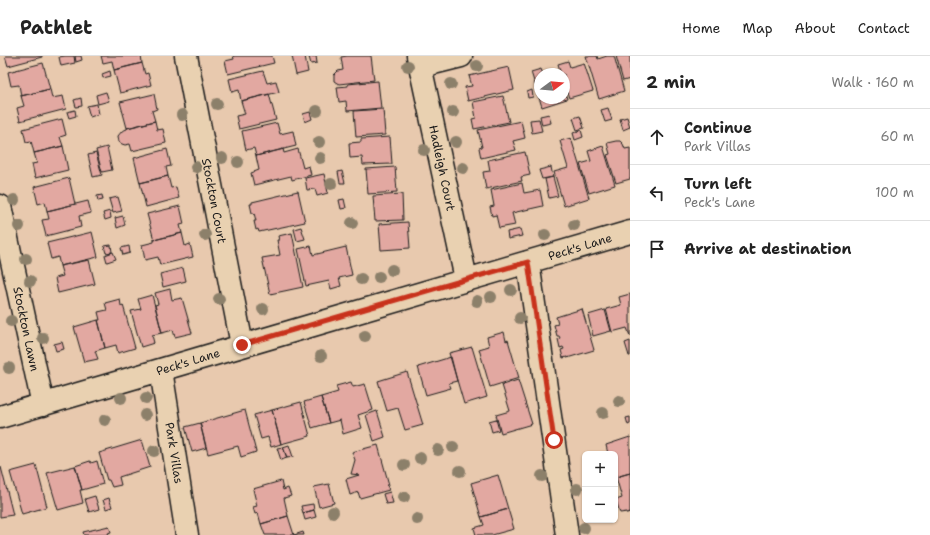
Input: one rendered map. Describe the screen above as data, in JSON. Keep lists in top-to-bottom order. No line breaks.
{"streets":{"street":["Hadleigh Court","Stockton Court","Peck's Lane","Stockton Lawn","Park Villas"]},"crossings":[["Hadleigh Court","Peck's Lane"],["Stockton Court","Peck's Lane"],["Peck's Lane","Stockton Lawn"],["Peck's Lane","Park Villas"]],"north":"right","page":{"header":"Pathlet","nav":["Home","Map","About","Contact"],"heading":["2 min","Walk · 160 m"],"list":[["Continue","Park Villas","60 m"],["Turn left","Peck's Lane","100 m"],"Arrive at destination"],"map_buttons":["+","−"]}}
